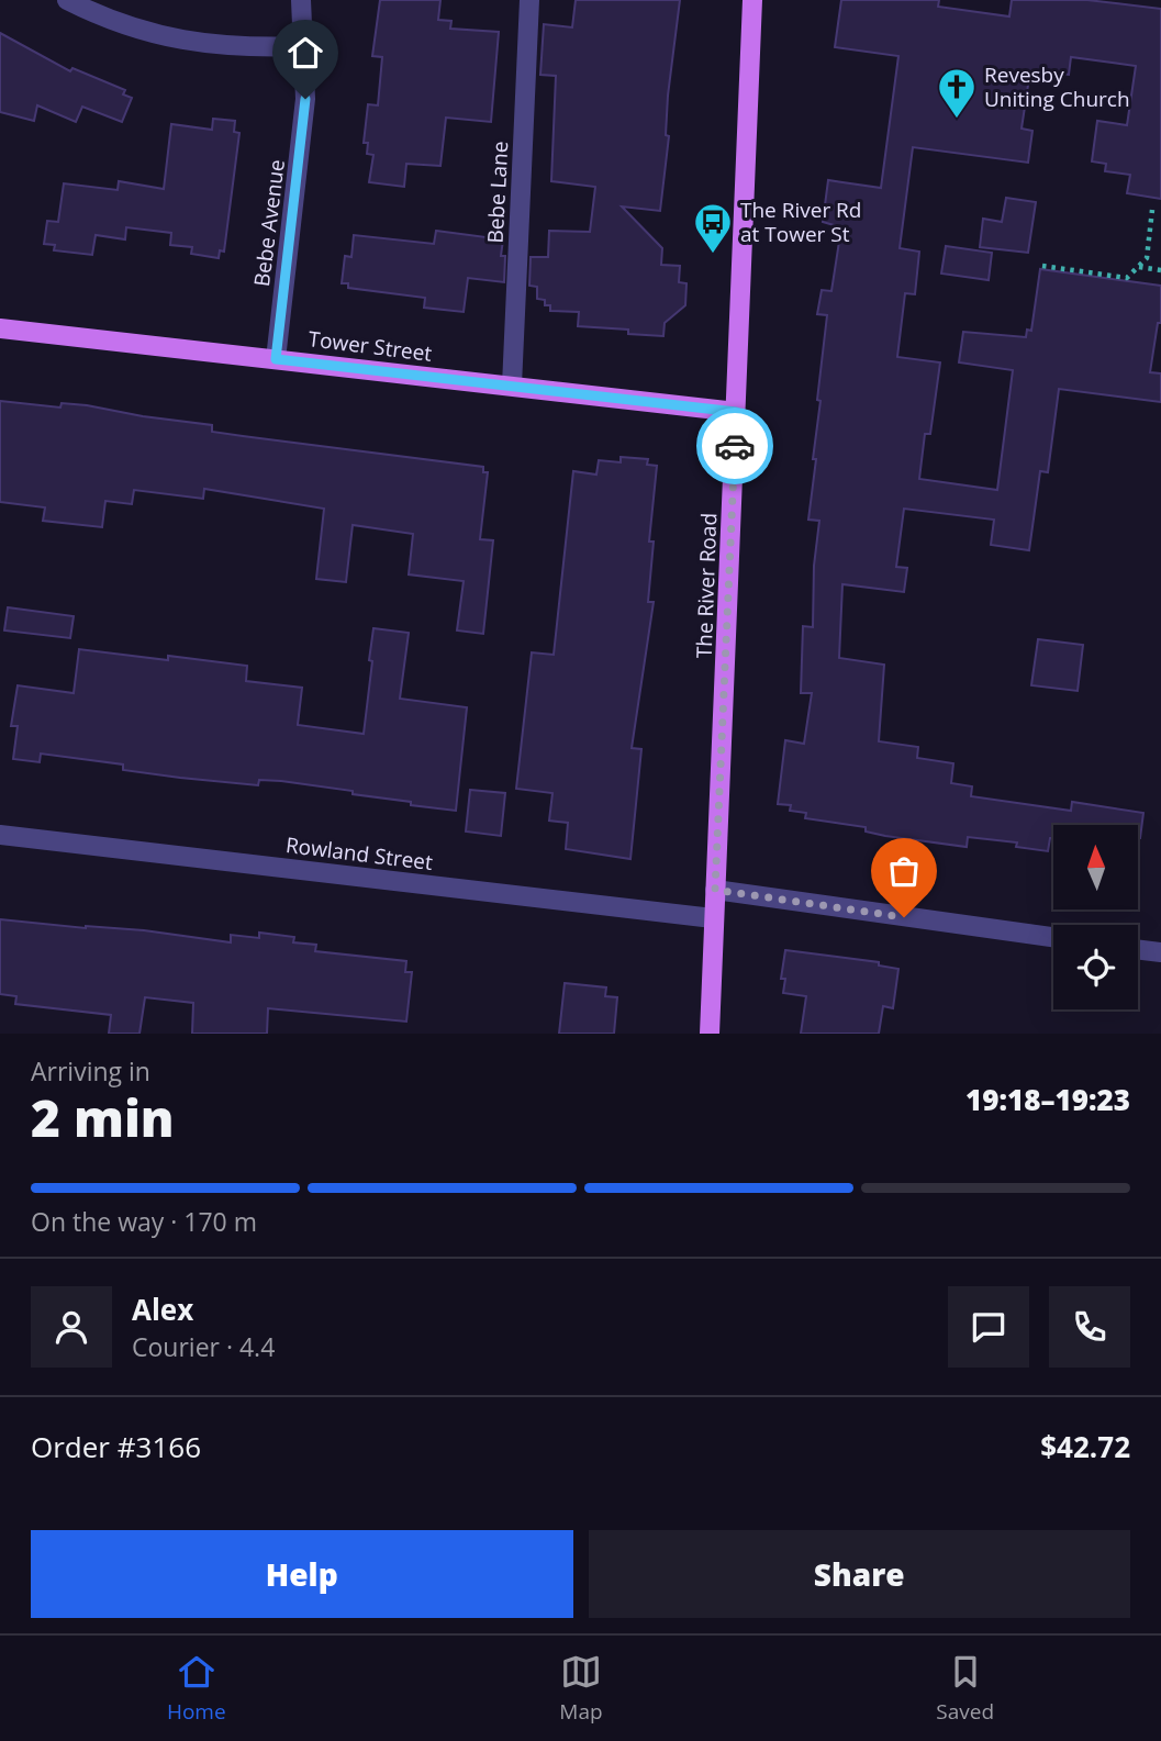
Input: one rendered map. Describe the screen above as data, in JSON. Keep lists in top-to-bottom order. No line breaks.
{"streets":{"main road":["Tower Street","The River Road"],"street":["Bebe Lane","Bebe Avenue","Rowland Street"]},"crossings":[["Bebe Lane","Tower Street"],["Bebe Avenue","Tower Street"],["Tower Street","The River Road"],["The River Road","Rowland Street"]],"places":{"church":["Revesby Uniting Church"],"bus stop":["The River Rd at Tower St"]},"north":"top","page":{"heading":["2 min","Arriving in","19:18–19:23"],"panel":["Alex","Courier · 4.4","Order #3166","$42.72"],"bar":"On the way · 170 m","buttons":["Help","Share"],"tabs":["Home","Map","Saved"]}}
